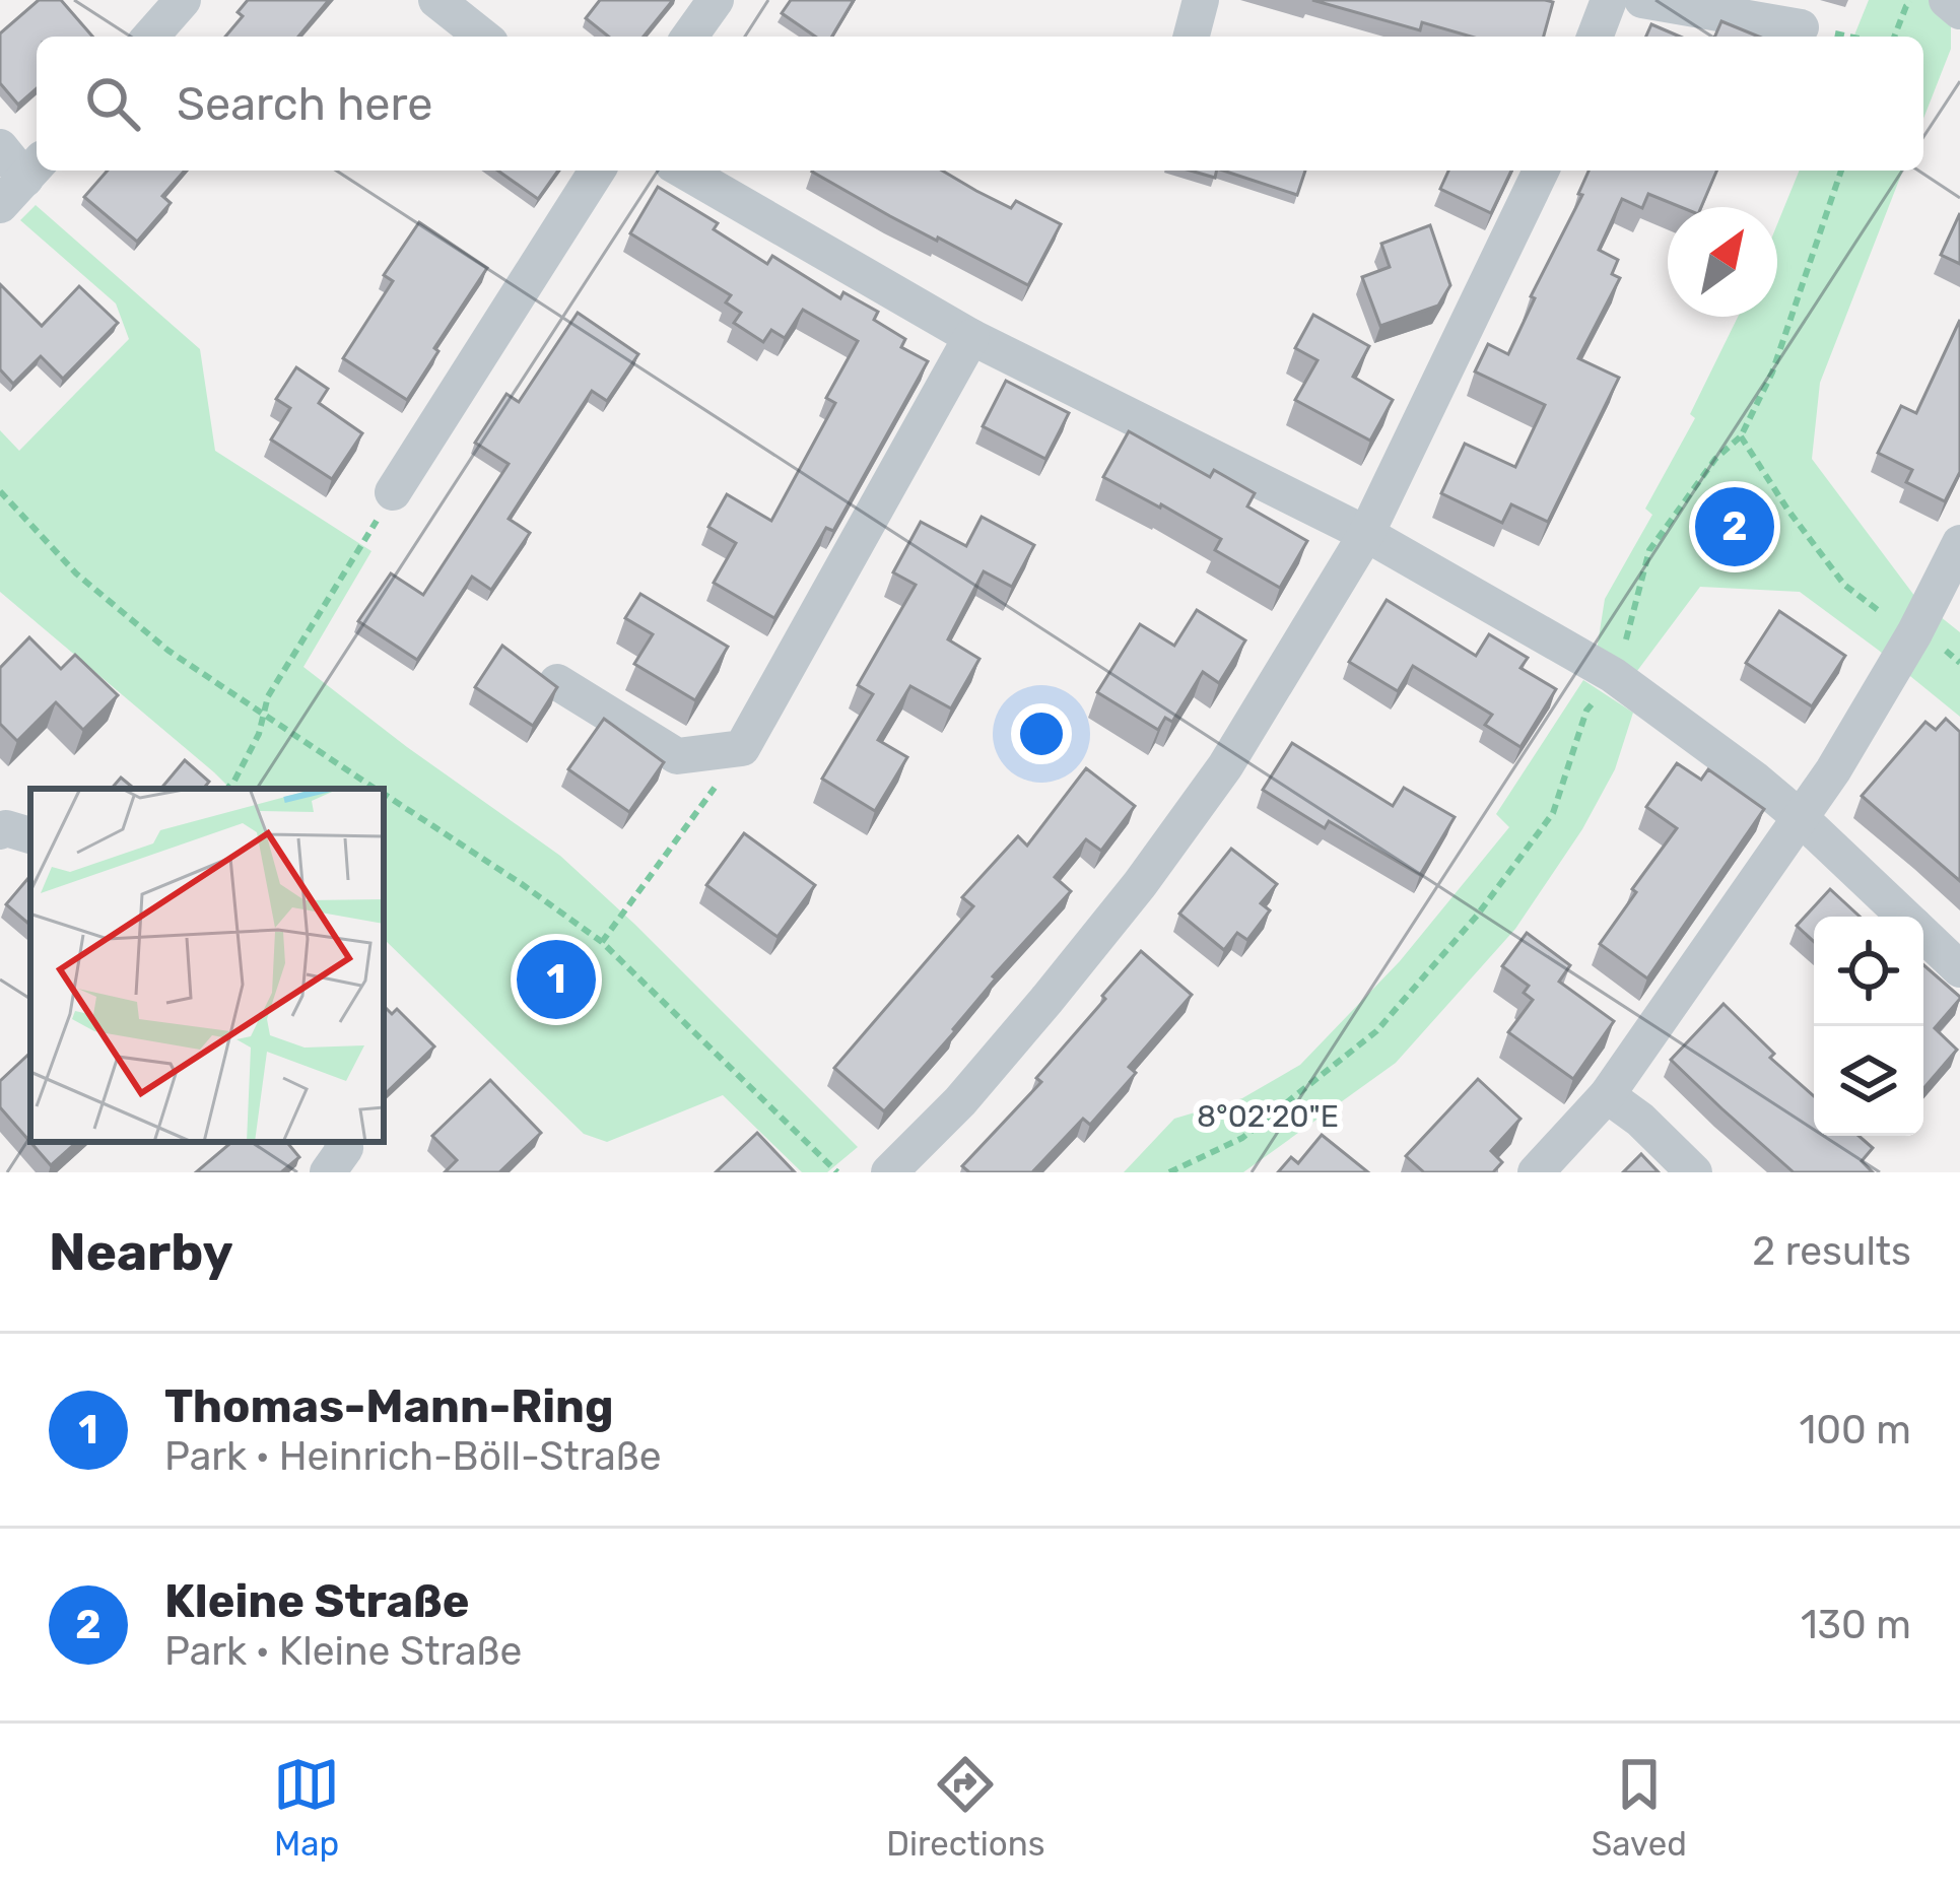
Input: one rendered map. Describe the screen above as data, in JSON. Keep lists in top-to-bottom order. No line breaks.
{"north":"top right","page":{"search":"Search here","pins":["2","1"],"heading":["Nearby","2 results"],"list":[{"mark":"1","name":"Thomas-Mann-Ring","note":"Park · Heinrich-Böll-Straße","value":"100 m"},{"mark":"2","name":"Kleine Straße","note":"Park · Kleine Straße","value":"130 m"}],"nav":["Map","Directions","Saved"]},"coordinates":["8°02'20\"E"]}
